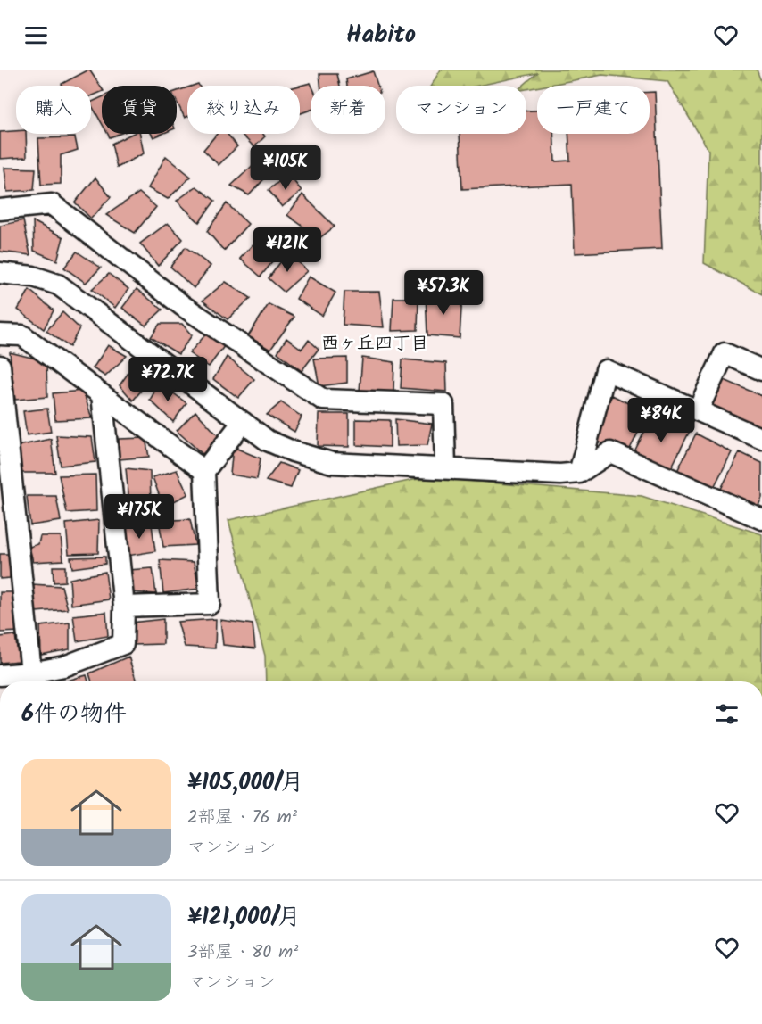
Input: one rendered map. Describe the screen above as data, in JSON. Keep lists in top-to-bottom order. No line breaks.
{"districts":["西ヶ丘四丁目"],"page":{"header":"Habito","chip":["購入","賃貸","絞り込み","新着","マンション","一戸建て"],"price":["¥105K","¥121K","¥57.3K","¥72.7K","¥84K","¥175K"],"heading":"6件の物件","list":[{"name":"¥105,000/月","note":"2部屋 · 76 m² · マンション"},{"name":"¥121,000/月","note":"3部屋 · 80 m² · マンション"}]}}
